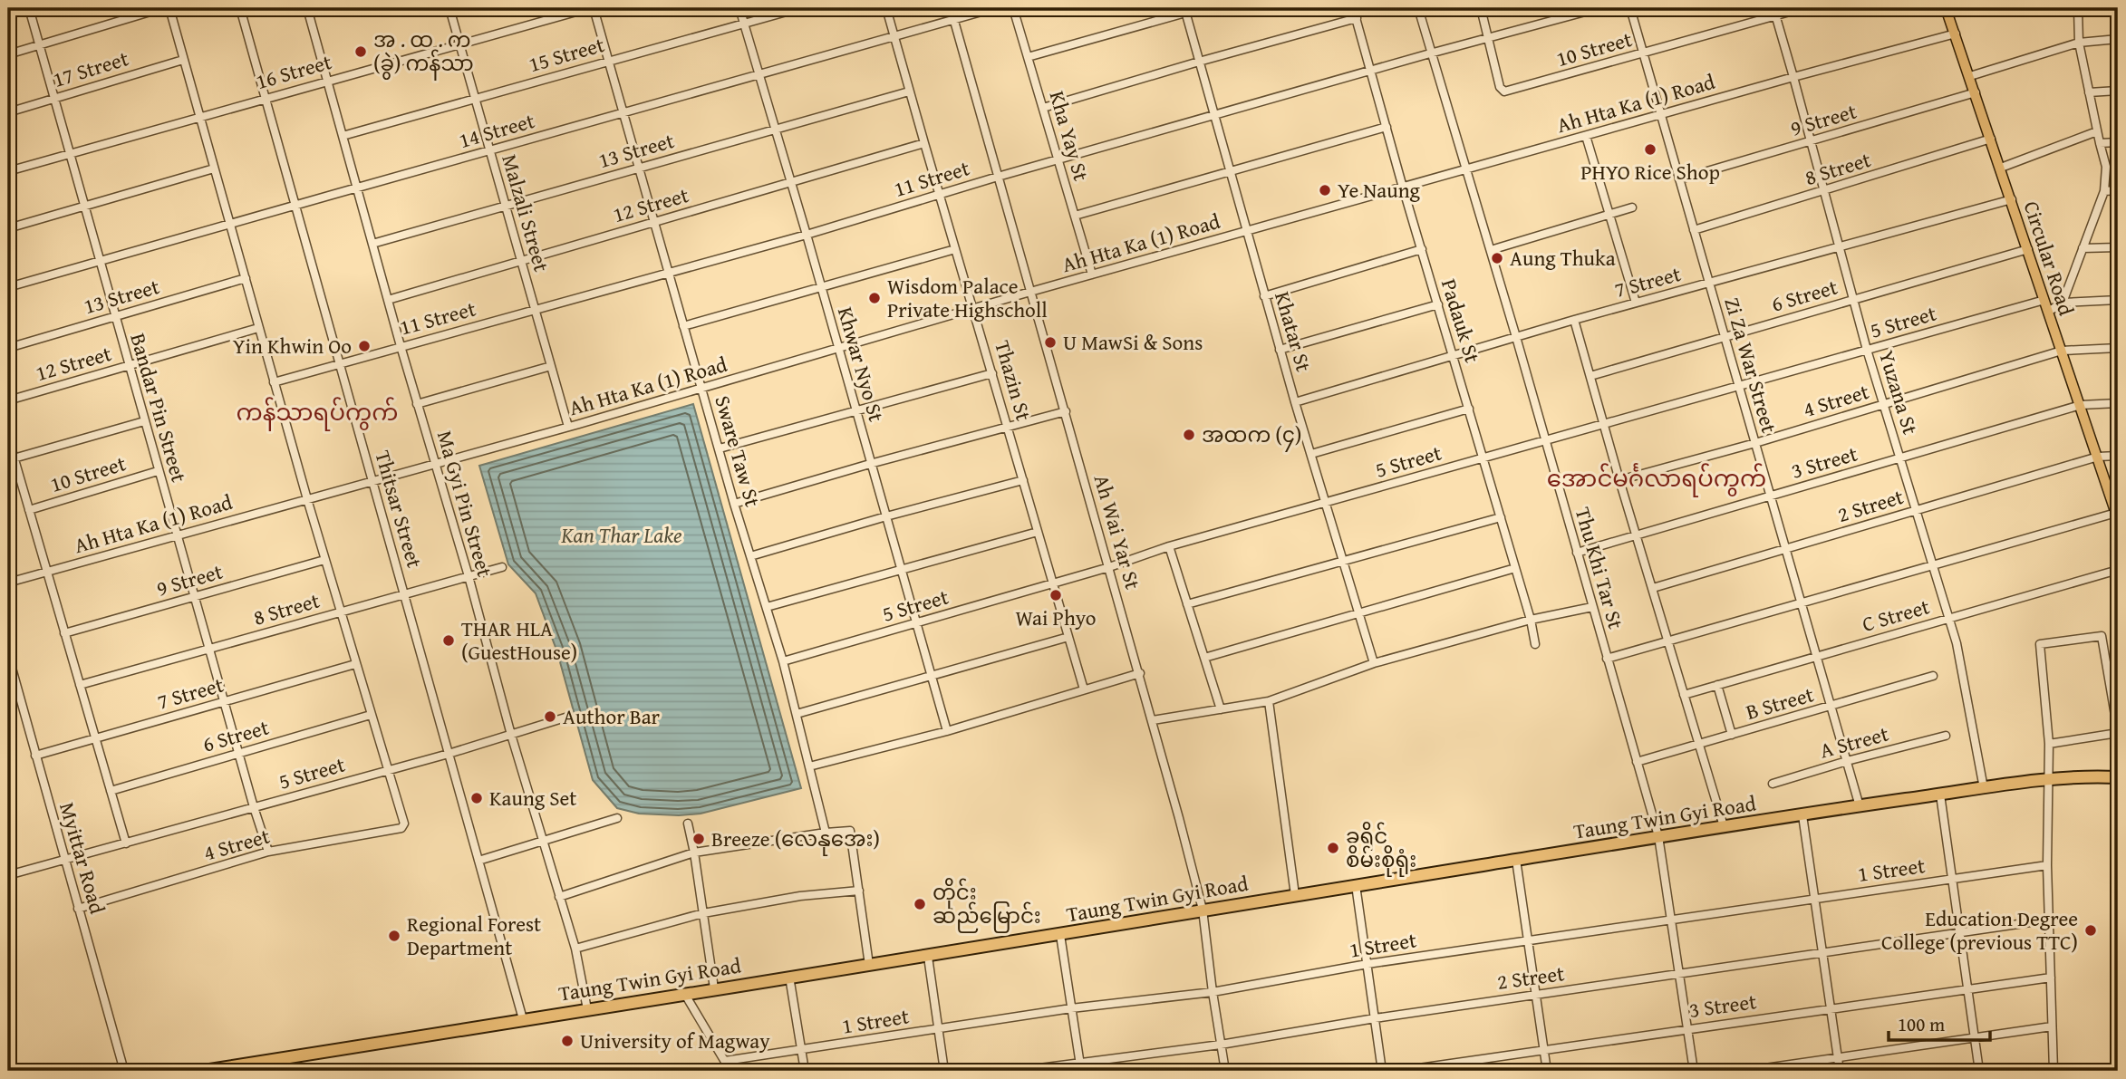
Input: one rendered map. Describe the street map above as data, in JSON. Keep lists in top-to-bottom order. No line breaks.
{"streets":{"highway":["Taung Twin Gyi Road"],"main road":["Circular Road"],"street":["10 Street","15 Street","17 Street","16 Street","Ah Hta Ka (1) Road","9 Street","14 Street","Kha Yay St","13 Street","8 Street","11 Street","12 Street","Malzali Street","7 Street","6 Street","Padauk St","5 Street","Khatar St","Khwar Nyo St","Zi Za War Street","Thazin St","Yuzana St","4 Street","Bandar Pin Street","Sware Taw St","3 Street","Ma Gyi Pin Street","2 Street","Thitsar Street","Ah Wai Yar St","Thu Khi Tar St","C Street","B Street","A Street","Myittar Road","1 Street"]},"crossings":[["10 Street","11 Street"],["10 Street","Zi Za War Street"],["10 Street","Yuzana St"],["10 Street","Bandar Pin Street"],["15 Street","Malzali Street"],["15 Street","Khwar Nyo St"],["15 Street","Sware Taw St"],["15 Street","Ma Gyi Pin Street"],["17 Street","Bandar Pin Street"],["16 Street","Malzali Street"],["16 Street","Bandar Pin Street"],["16 Street","Sware Taw St"],["16 Street","Ma Gyi Pin Street"],["16 Street","Thitsar Street"],["Ah Hta Ka (1) Road","Kha Yay St"],["Ah Hta Ka (1) Road","Malzali Street"],["Ah Hta Ka (1) Road","Circular Road"],["Ah Hta Ka (1) Road","Padauk St"],["Ah Hta Ka (1) Road","Khatar St"],["Ah Hta Ka (1) Road","Khwar Nyo St"],["Ah Hta Ka (1) Road","Zi Za War Street"],["Ah Hta Ka (1) Road","Thazin St"],["Ah Hta Ka (1) Road","Yuzana St"],["Ah Hta Ka (1) Road","Bandar Pin Street"],["Ah Hta Ka (1) Road","Sware Taw St"],["Ah Hta Ka (1) Road","Ma Gyi Pin Street"],["Ah Hta Ka (1) Road","Thitsar Street"],["Ah Hta Ka (1) Road","Ah Wai Yar St"],["Ah Hta Ka (1) Road","Thu Khi Tar St"],["9 Street","Circular Road"],["9 Street","Zi Za War Street"],["9 Street","Yuzana St"],["9 Street","Bandar Pin Street"],["14 Street","Malzali Street"],["14 Street","Khwar Nyo St"],["14 Street","Thazin St"],["14 Street","Bandar Pin Street"],["14 Street","Sware Taw St"],["14 Street","Ma Gyi Pin Street"],["14 Street","Thitsar Street"],["14 Street","Ah Wai Yar St"],["Kha Yay St","11 Street"],["13 Street","Malzali Street"],["13 Street","Khwar Nyo St"],["13 Street","Thazin St"],["13 Street","Bandar Pin Street"],["13 Street","Sware Taw St"],["13 Street","Ma Gyi Pin Street"],["8 Street","Circular Road"],["8 Street","Zi Za War Street"],["8 Street","Yuzana St"],["8 Street","Bandar Pin Street"],["8 Street","Ma Gyi Pin Street"],["8 Street","Thitsar Street"],["11 Street","Malzali Street"],["11 Street","Padauk St"],["11 Street","Khatar St"],["11 Street","Khwar Nyo St"],["11 Street","Thazin St"],["11 Street","Sware Taw St"],["11 Street","Ma Gyi Pin Street"],["11 Street","Thitsar Street"],["11 Street","Ah Wai Yar St"],["11 Street","Thu Khi Tar St"],["12 Street","Malzali Street"],["12 Street","Khwar Nyo St"],["12 Street","Thazin St"],["12 Street","Bandar Pin Street"],["12 Street","Sware Taw St"],["12 Street","Ma Gyi Pin Street"],["Circular Road","7 Street"],["Circular Road","6 Street"],["Circular Road","5 Street"],["Circular Road","4 Street"],["Circular Road","3 Street"],["Circular Road","2 Street"],["7 Street","Padauk St"],["7 Street","Khatar St"],["7 Street","Zi Za War Street"],["7 Street","Yuzana St"],["7 Street","Bandar Pin Street"],["7 Street","Thu Khi Tar St"],["7 Street","Myittar Road"],["6 Street","Zi Za War Street"],["6 Street","Yuzana St"],["6 Street","Bandar Pin Street"],["Padauk St","5 Street"],["5 Street","Khatar St"],["5 Street","Khwar Nyo St"],["5 Street","Zi Za War Street"],["5 Street","Thazin St"],["5 Street","Yuzana St"],["5 Street","4 Street"],["5 Street","Bandar Pin Street"],["5 Street","Sware Taw St"],["5 Street","Ma Gyi Pin Street"],["5 Street","Thitsar Street"],["5 Street","Ah Wai Yar St"],["5 Street","Thu Khi Tar St"],["5 Street","Myittar Road"],["Zi Za War Street","4 Street"],["Zi Za War Street","3 Street"],["Zi Za War Street","2 Street"],["Zi Za War Street","C Street"],["Zi Za War Street","B Street"],["Zi Za War Street","A Street"],["Zi Za War Street","Taung Twin Gyi Road"],["Yuzana St","4 Street"],["Yuzana St","3 Street"],["Yuzana St","2 Street"],["Yuzana St","C Street"],["Yuzana St","Taung Twin Gyi Road"],["4 Street","Bandar Pin Street"],["4 Street","Myittar Road"],["3 Street","Thu Khi Tar St"],["Ma Gyi Pin Street","Taung Twin Gyi Road"],["2 Street","Ah Wai Yar St"],["2 Street","Thu Khi Tar St"],["Thitsar Street","Taung Twin Gyi Road"],["Ah Wai Yar St","Taung Twin Gyi Road"],["Ah Wai Yar St","1 Street"],["Thu Khi Tar St","B Street"],["Thu Khi Tar St","Taung Twin Gyi Road"],["Thu Khi Tar St","1 Street"]],"districts":["ကန်သာရပ်ကွက်","အောင်မင်္ဂလာရပ်ကွက်"],"water":["Kan Thar Lake"],"places":["အ . ထ . က (ခွဲ) ကန်သာ","PHYO Rice Shop","Ye Naung","Aung Thuka","Wisdom Palace Private Highscholl","U MawSi & Sons","Yin Khwin Oo","အထက (၄)","Wai Phyo","THAR HLA (GuestHouse)","Author Bar","Kaung Set","Breeze (လေနုအေး)","ခရိုင် စိမ်းစိုရုံး","တိုင်း ဆည်မြောင်း","Education Degree College (previous TTC)","Regional Forest Department","University of Magway"],"scale_bar":"100 m"}
